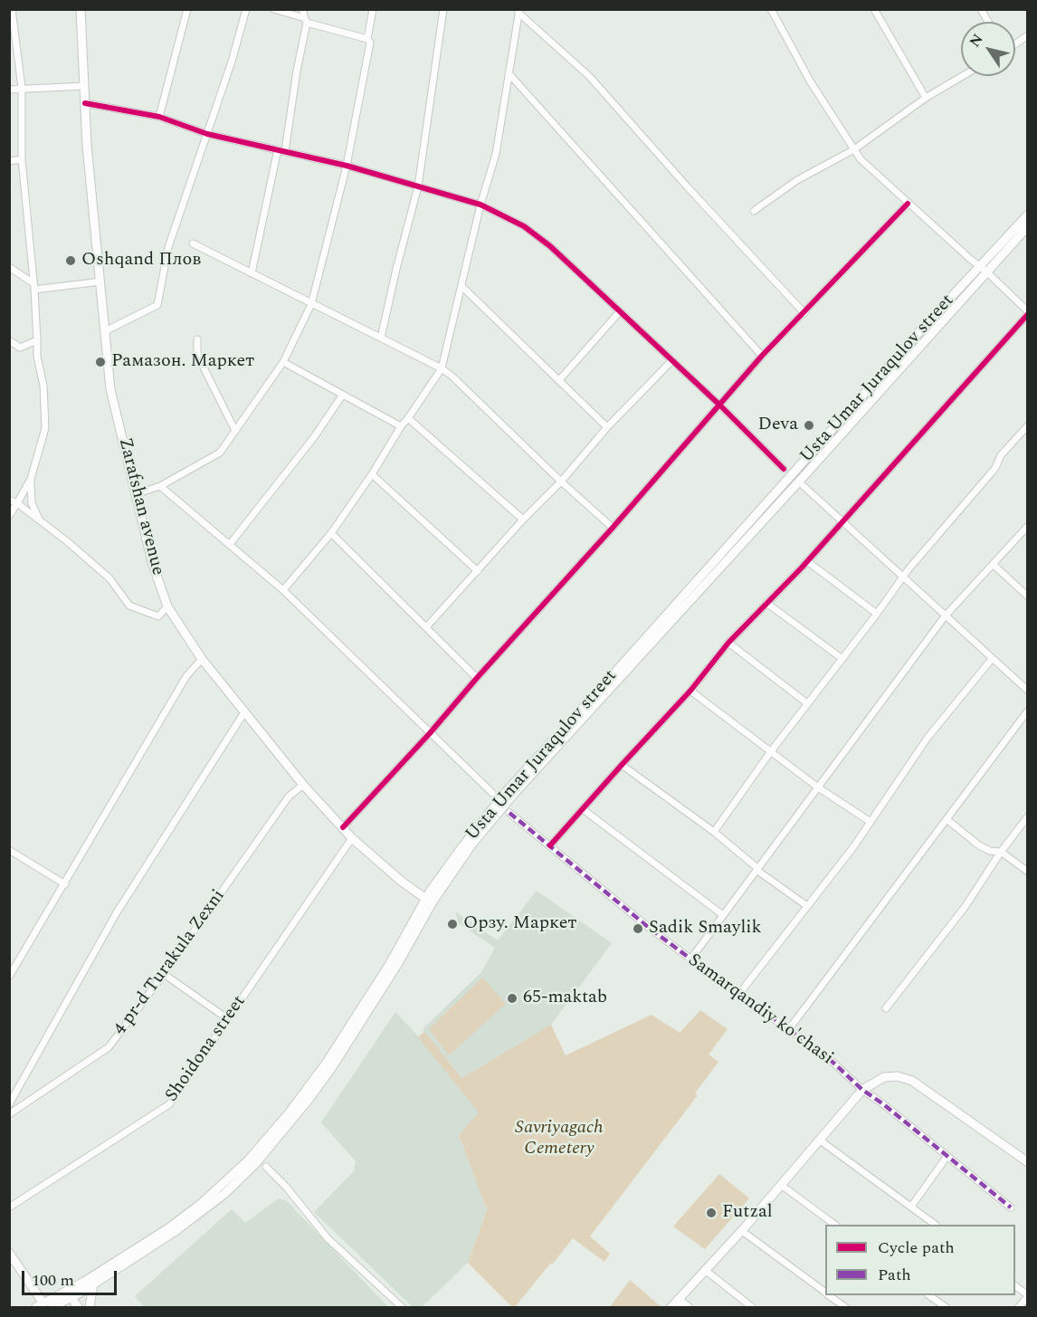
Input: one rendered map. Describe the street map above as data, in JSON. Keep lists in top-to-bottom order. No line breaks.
{"streets":{"main road":["Usta Umar Juraqulov street","Zarafshan avenue"],"street":["4 pr-d Turakula Zexni","Samarqandiy ko'chasi","Shoidona street"]},"crossings":[["Usta Umar Juraqulov street","Zarafshan avenue"],["Zarafshan avenue","4 pr-d Turakula Zexni"],["Zarafshan avenue","Shoidona street"]],"parks":["Savriyagach Cemetery"],"places":["Oshqand Плов","Рамазон. Маркет","Deva","Орзу. Маркет","Sadik Smaylik","65-maktab","Futzal"],"legend":["Cycle path","Path"],"scale_bar":"100 m","north":"top left"}
